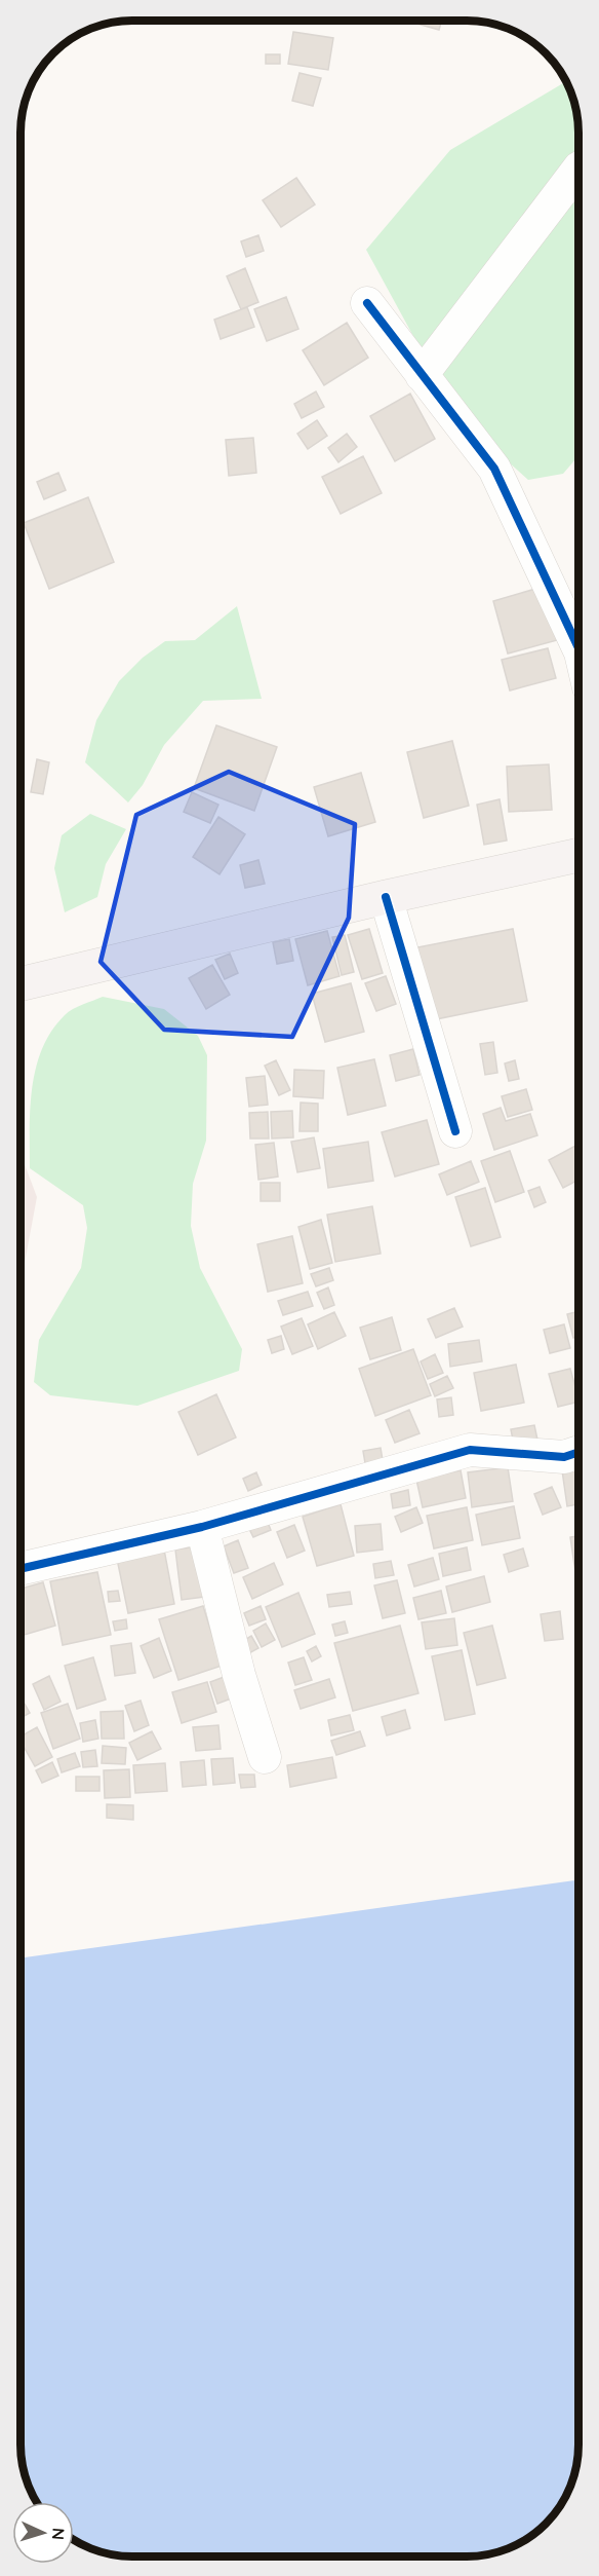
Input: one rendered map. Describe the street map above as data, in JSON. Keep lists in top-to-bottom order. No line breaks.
{"north":"right"}
